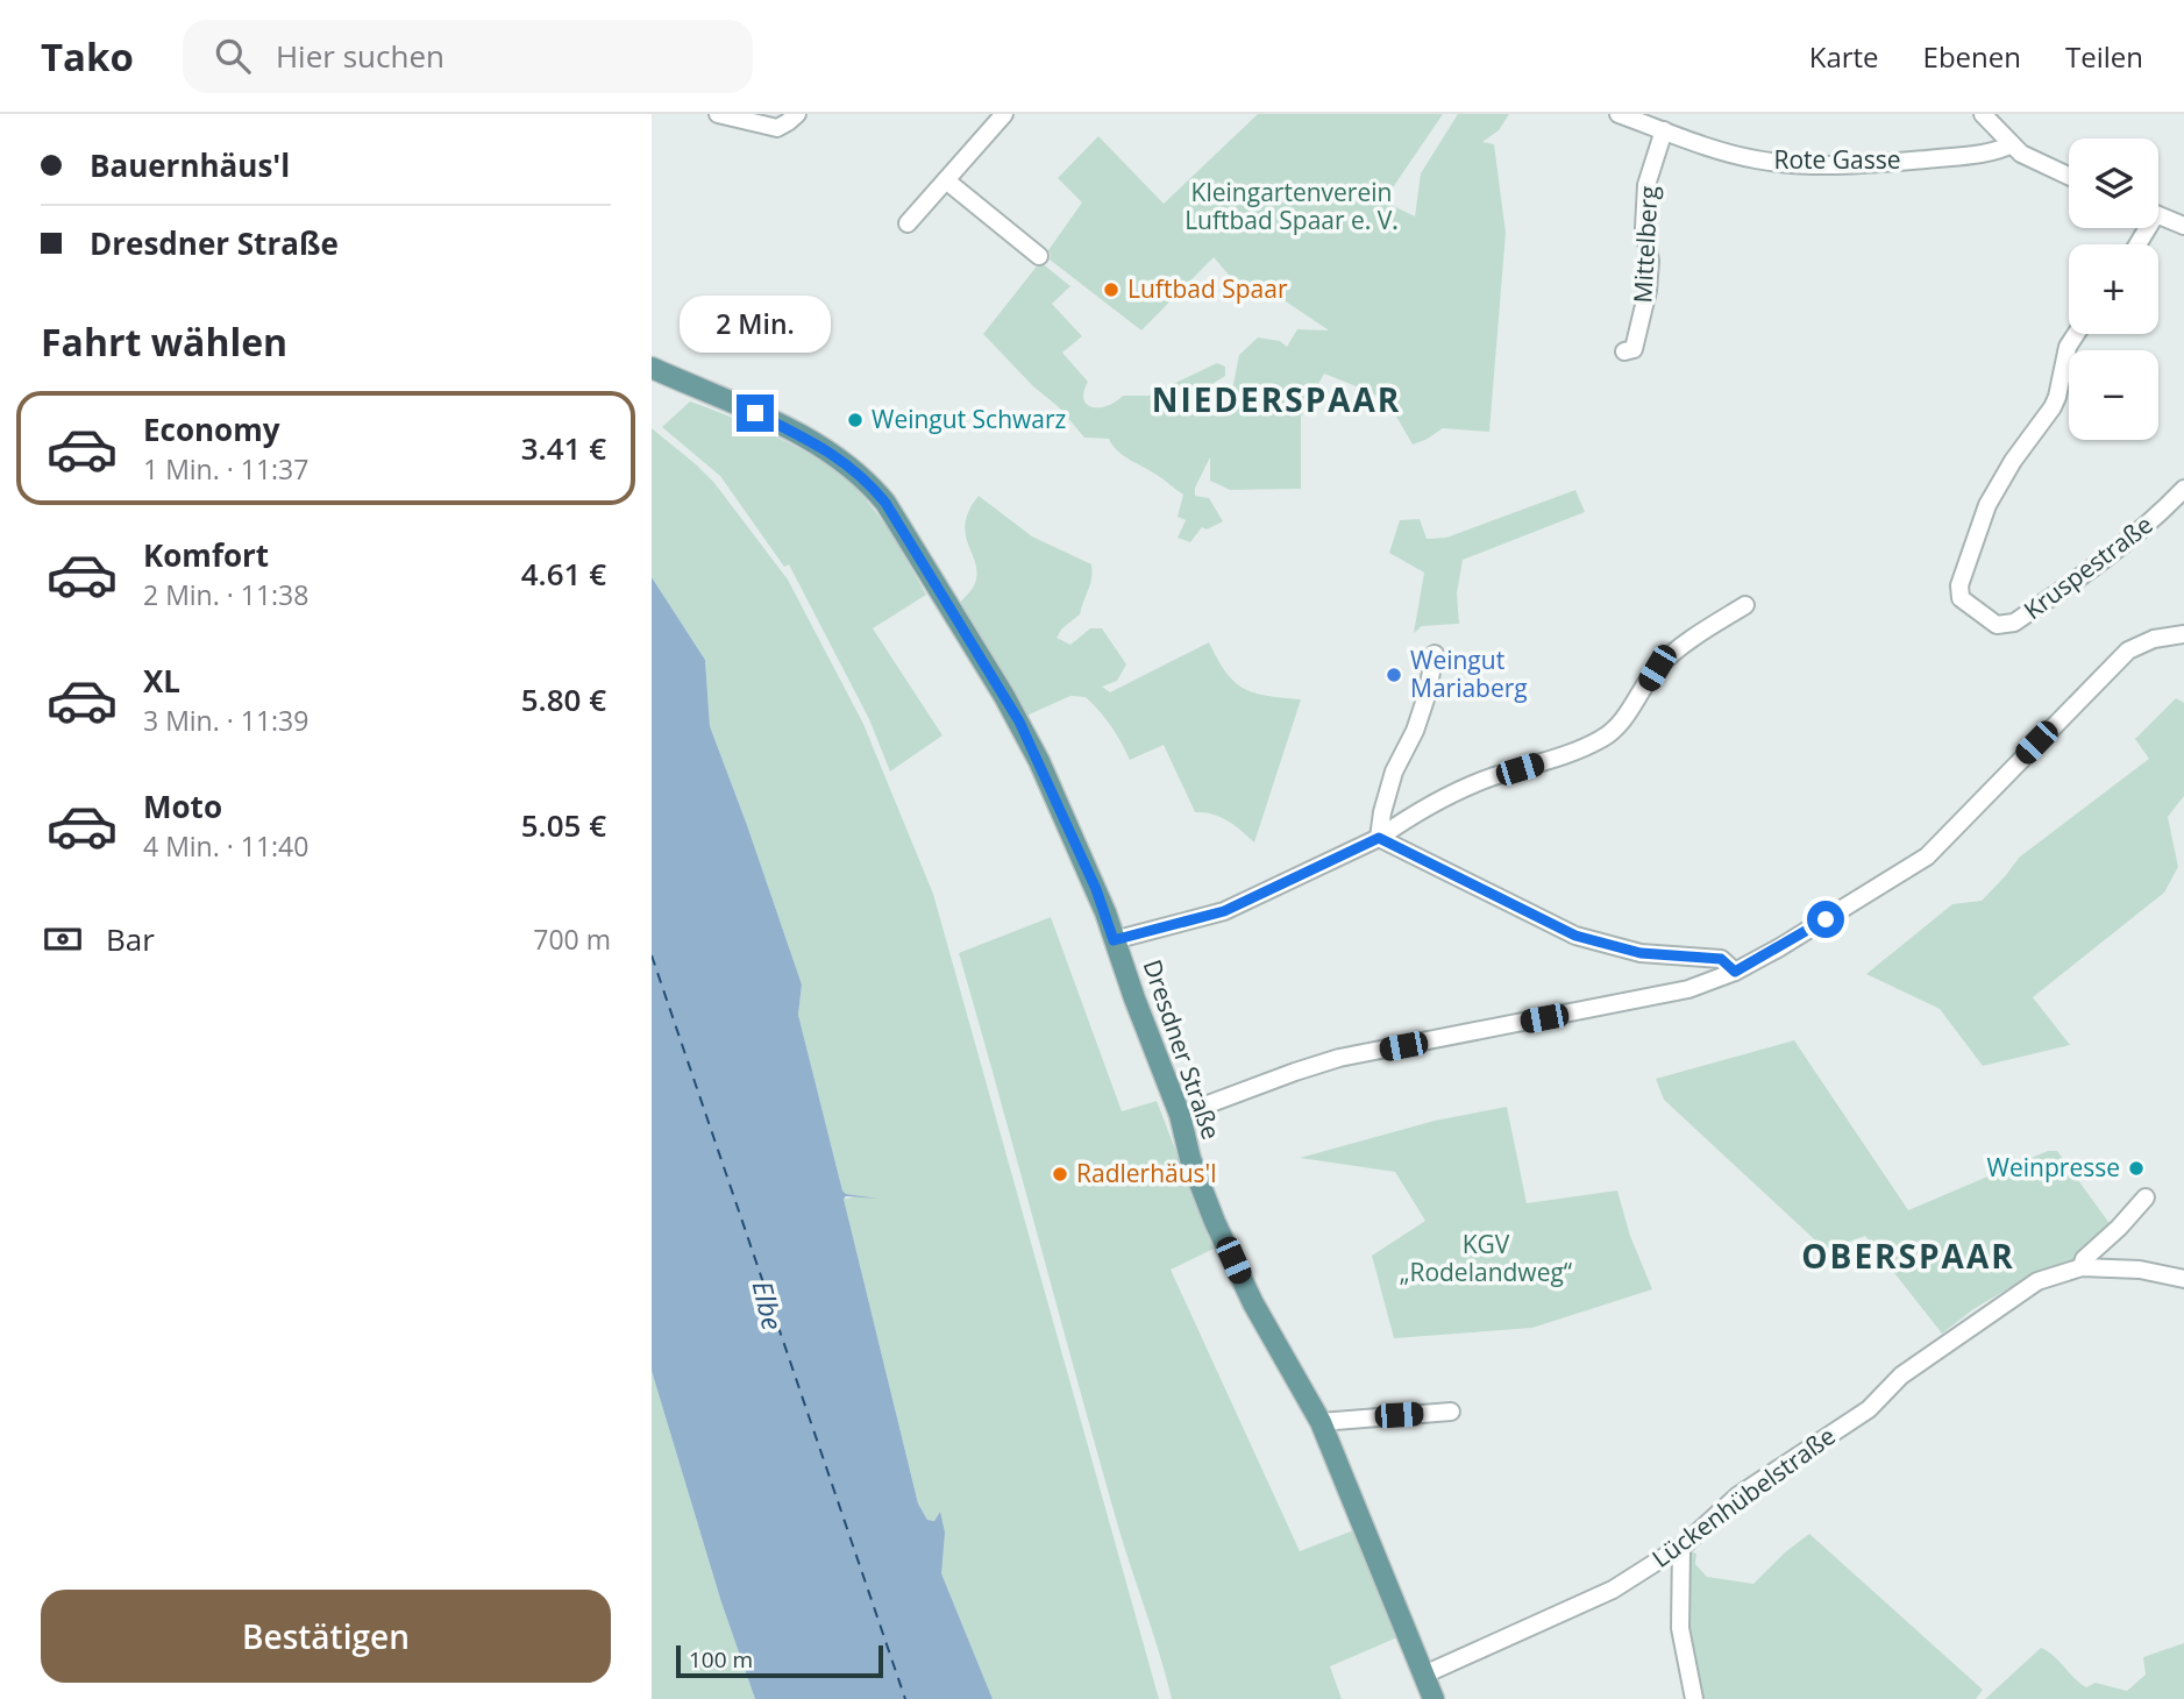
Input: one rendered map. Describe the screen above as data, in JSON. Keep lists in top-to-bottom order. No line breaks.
{"streets":{"main road":["Dresdner Straße"],"street":["Rote Gasse","Mittelberg","Kruspestraße","Lückenhübelstraße"]},"crossings":[["Rote Gasse","Mittelberg"],["Dresdner Straße","Lückenhübelstraße"]],"districts":["NIEDERSPAAR","OBERSPAAR"],"water":["Elbe"],"parks":["Kleingartenverein Luftbad Spaar e. V.","KGV „Rodelandweg“"],"places":["Luftbad Spaar","Weingut Schwarz","Weingut Mariaberg","Weinpresse","Radlerhäus'l"],"scale_bar":"100 m","page":{"header":"Tako","search":"Hier suchen","nav":["Karte","Ebenen","Teilen"],"banner":["Bauernhäus'l","Dresdner Straße"],"map_buttons":["+","−"],"heading":"Fahrt wählen","bubble":"2 Min.","list":[{"name":"Economy","note":"1 Min. · 11:37","value":"3.41 €"},{"name":"Komfort","note":"2 Min. · 11:38","value":"4.61 €"},{"name":"XL","note":"3 Min. · 11:39","value":"5.80 €"},{"name":"Moto","note":"4 Min. · 11:40","value":"5.05 €"}],"pay":["Bar","700 m"],"buttons":"Bestätigen","scale":"100 m"}}
